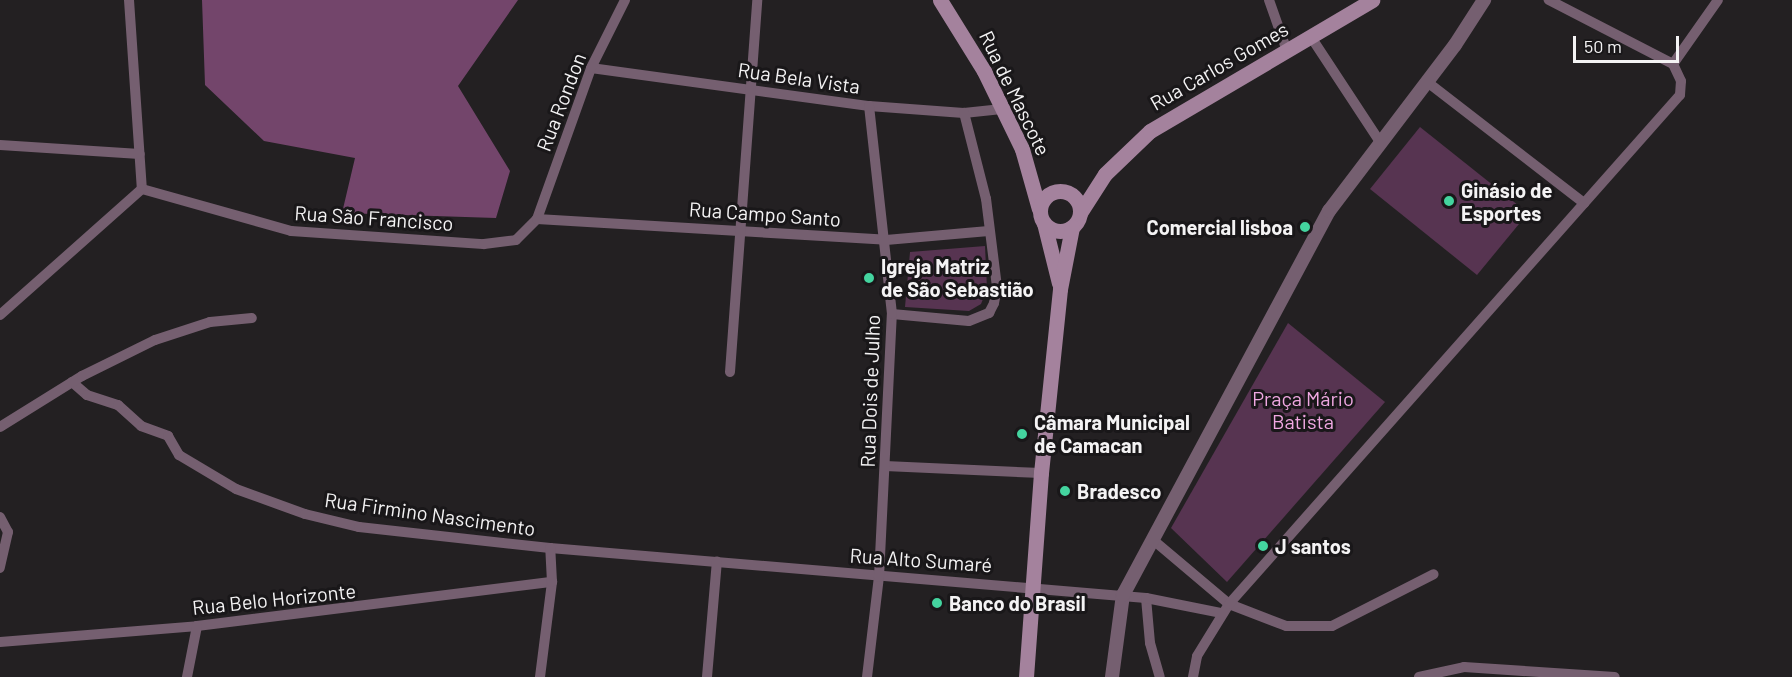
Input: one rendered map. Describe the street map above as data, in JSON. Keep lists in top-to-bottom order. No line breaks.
{"streets":{"main road":["Rua Carlos Gomes","Rua de Mascote"],"street":["Rua Bela Vista","Rua Rondon","Rua Campo Santo","Rua São Francisco","Rua Dois de Julho","Rua Firmino Nascimento","Rua Alto Sumaré","Rua Belo Horizonte"]},"crossings":[["Rua Carlos Gomes","Rua de Mascote"],["Rua Bela Vista","Rua de Mascote"],["Rua Bela Vista","Rua Rondon"],["Rua Bela Vista","Rua Dois de Julho"],["Rua Rondon","Rua Campo Santo"],["Rua Rondon","Rua São Francisco"],["Rua Campo Santo","Rua São Francisco"],["Rua Campo Santo","Rua Dois de Julho"],["Rua Dois de Julho","Rua Alto Sumaré"],["Rua Firmino Nascimento","Rua Alto Sumaré"]],"parks":["Praça Mário Batista"],"places":["Ginásio de Esportes","Comercial lisboa","Igreja Matriz de São Sebastião","Câmara Municipal de Camacan","Bradesco","J santos","Banco do Brasil"],"scale_bar":"50 m"}
